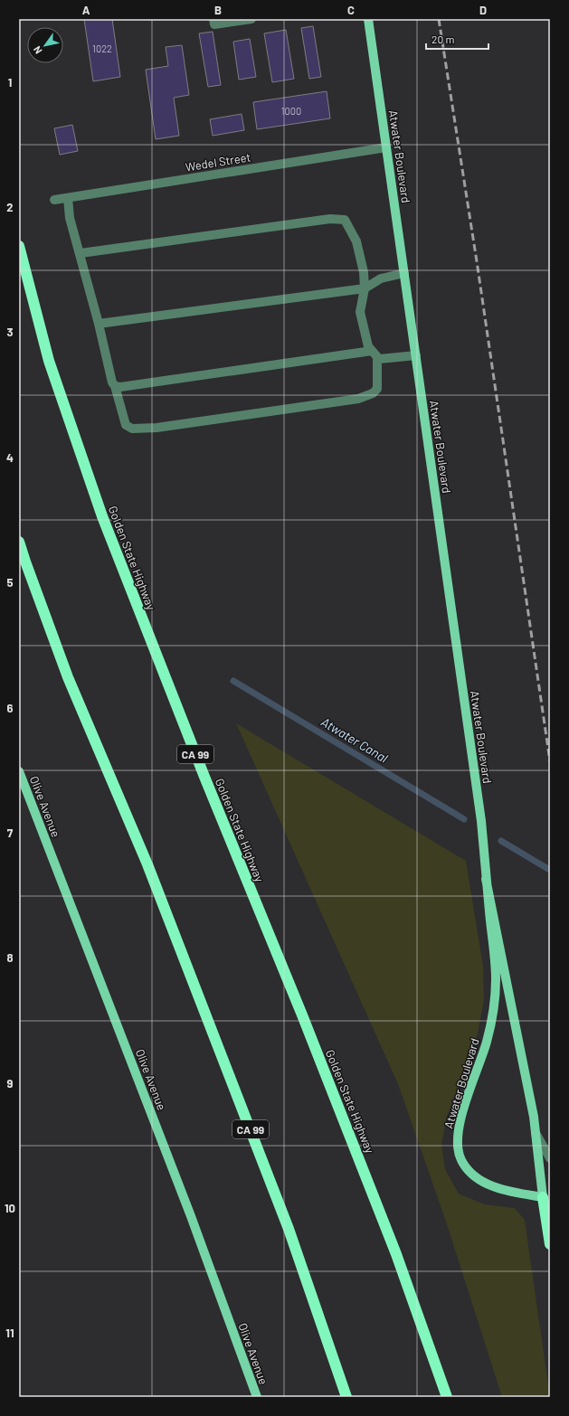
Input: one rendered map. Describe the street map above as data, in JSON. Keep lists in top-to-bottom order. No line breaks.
{"streets":{"highway":["Golden State Highway","CA 99"],"main road":["Atwater Boulevard","Olive Avenue"],"street":["Wedel Street"]},"crossings":[["Atwater Boulevard","Wedel Street"]],"water":["Atwater Canal"],"house_numbers":["1022","1000"],"scale_bar":"20 m","north":"bottom left","grid":{"columns":["A","B","C","D"],"rows":["1","2","3","4","5","6","7","8","9","10","11"]}}
